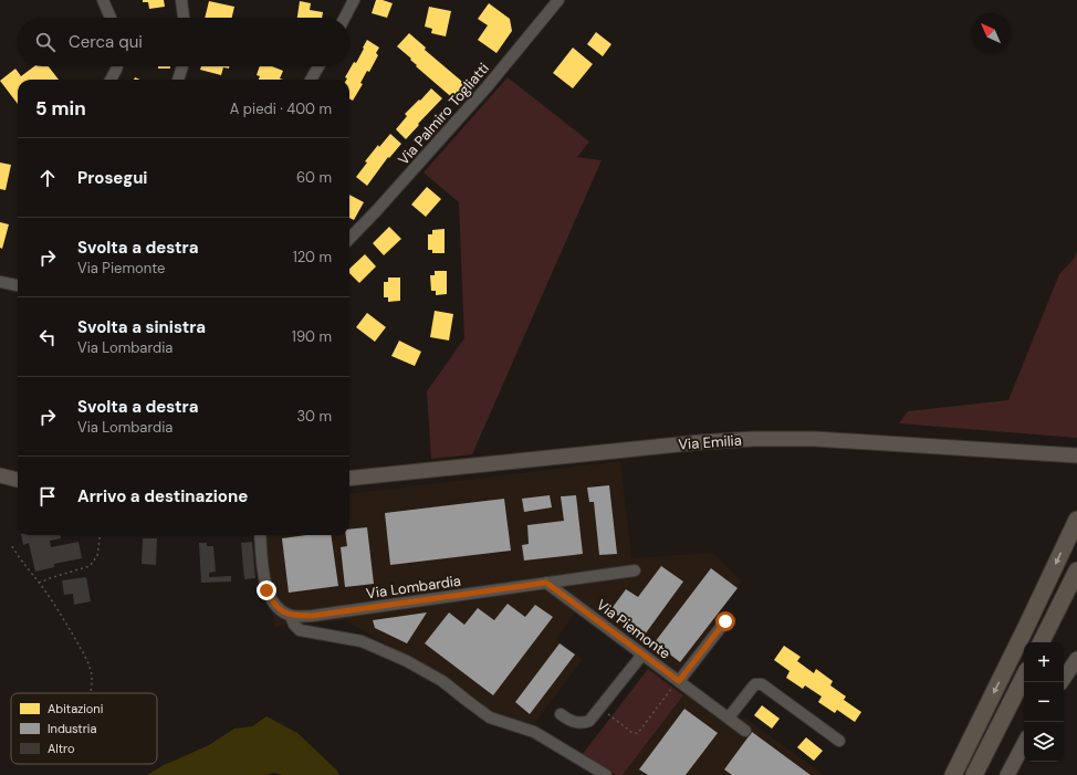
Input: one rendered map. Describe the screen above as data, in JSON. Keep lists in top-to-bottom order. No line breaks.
{"streets":{"main road":["Via Emilia"],"street":["Via Palmiro Togliatti","Via Lombardia","Via Piemonte"]},"crossings":[["Via Lombardia","Via Piemonte"]],"legend":["Abitazioni","Industria","Altro"],"north":"top left","page":{"search":"Cerca qui","heading":["5 min","A piedi · 400 m"],"list":[["Prosegui","60 m"],["Svolta a destra","Via Piemonte","120 m"],["Svolta a sinistra","Via Lombardia","190 m"],["Svolta a destra","Via Lombardia","30 m"],"Arrivo a destinazione"],"map_buttons":["+","−"]}}
